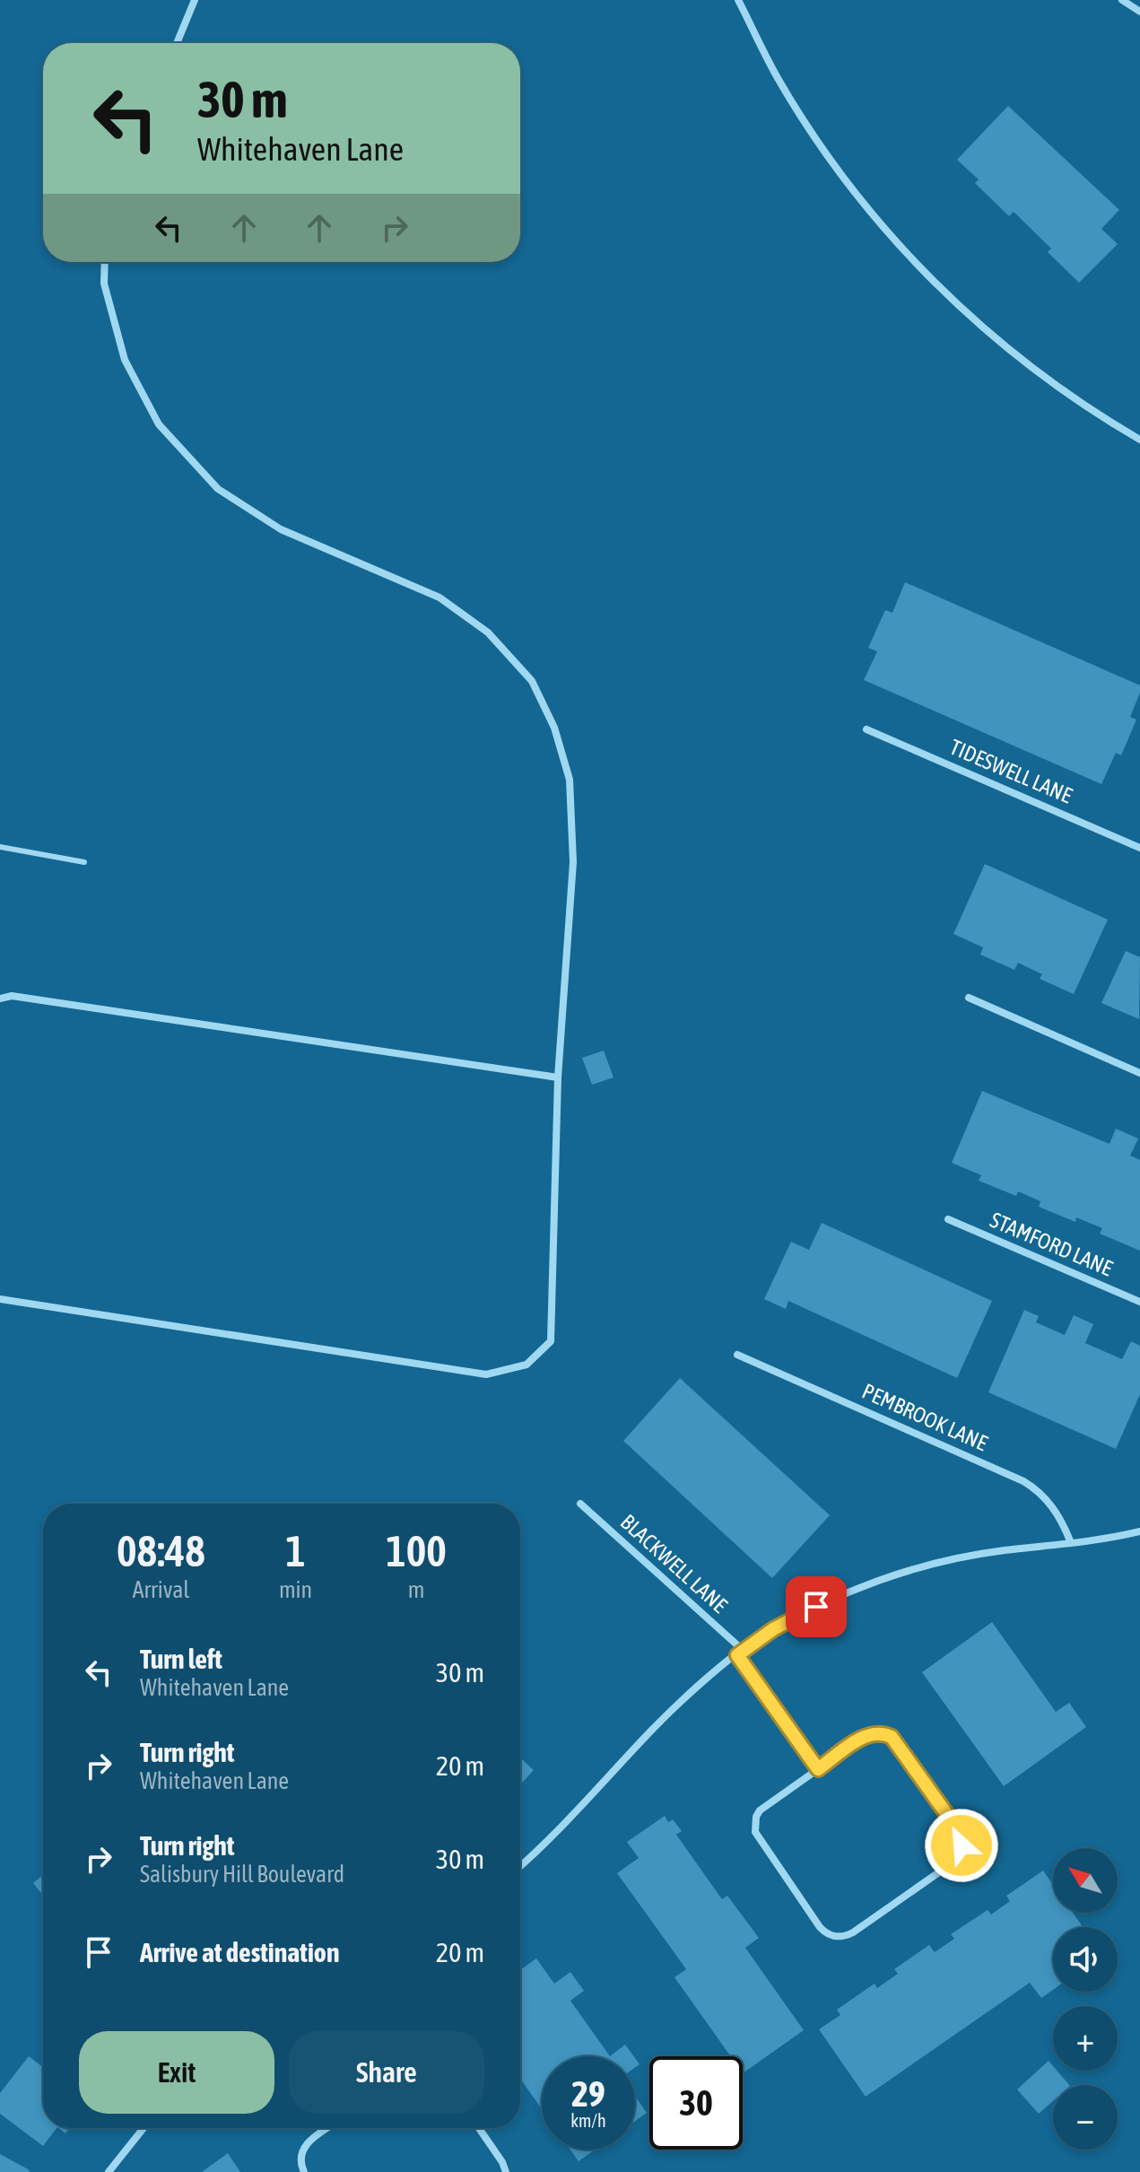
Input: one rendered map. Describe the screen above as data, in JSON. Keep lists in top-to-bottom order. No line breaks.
{"streets":{"street":["TIDESWELL LANE","STAMFORD LANE","PEMBROOK LANE","BLACKWELL LANE"]},"north":"top left","page":{"turn":["30 m","Whitehaven Lane"],"eta":["08:48","Arrival","1","min","100","m"],"list":[{"name":"Turn left","note":"Whitehaven Lane","value":"30 m"},{"name":"Turn right","note":"Whitehaven Lane","value":"20 m"},{"name":"Turn right","note":"Salisbury Hill Boulevard","value":"30 m"},{"name":"Arrive at destination","value":"20 m"}],"map_buttons":["+","−"],"buttons":["Exit","Share"],"speed":"29 km/h","limit":"30"}}
